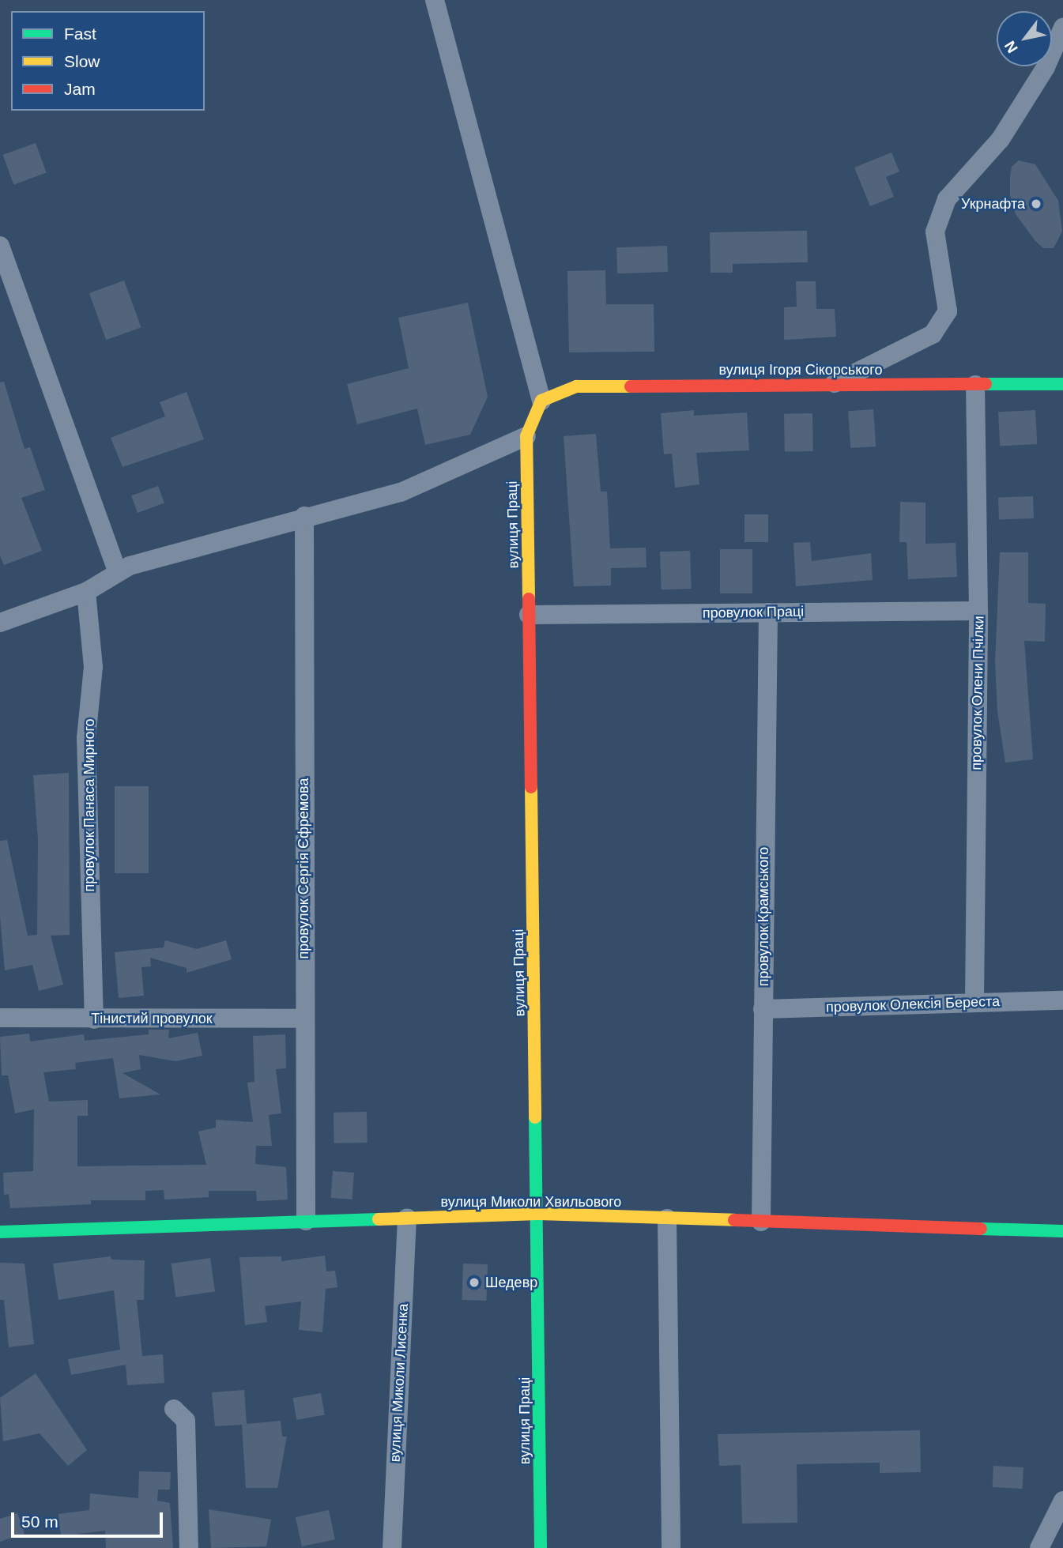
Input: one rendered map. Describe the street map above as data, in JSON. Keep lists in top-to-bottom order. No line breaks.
{"streets":{"main road":["вулиця Ігоря Сікорського","вулиця Праці","вулиця Миколи Хвильового"],"street":["провулок Праці","провулок Олени Пчілки","провулок Панаса Мирного","провулок Сергія Єфремова","провулок Крамського","провулок Олексія Береста","Тінистий провулок","вулиця Миколи Лисенка"]},"crossings":[["вулиця Ігоря Сікорського","вулиця Праці"],["вулиця Ігоря Сікорського","провулок Олени Пчілки"],["вулиця Праці","провулок Праці"],["вулиця Праці","вулиця Миколи Хвильового"],["провулок Праці","провулок Олени Пчілки"],["провулок Праці","провулок Крамського"],["провулок Олени Пчілки","провулок Олексія Береста"],["провулок Панаса Мирного","Тінистий провулок"],["провулок Сергія Єфремова","Тінистий провулок"],["провулок Сергія Єфремова","вулиця Миколи Хвильового"],["провулок Крамського","провулок Олексія Береста"],["провулок Крамського","вулиця Миколи Хвильового"],["вулиця Миколи Хвильового","вулиця Миколи Лисенка"]],"places":["Укрнафта","Шедевр"],"legend":["Fast","Slow","Jam"],"scale_bar":"50 m","north":"bottom left"}
